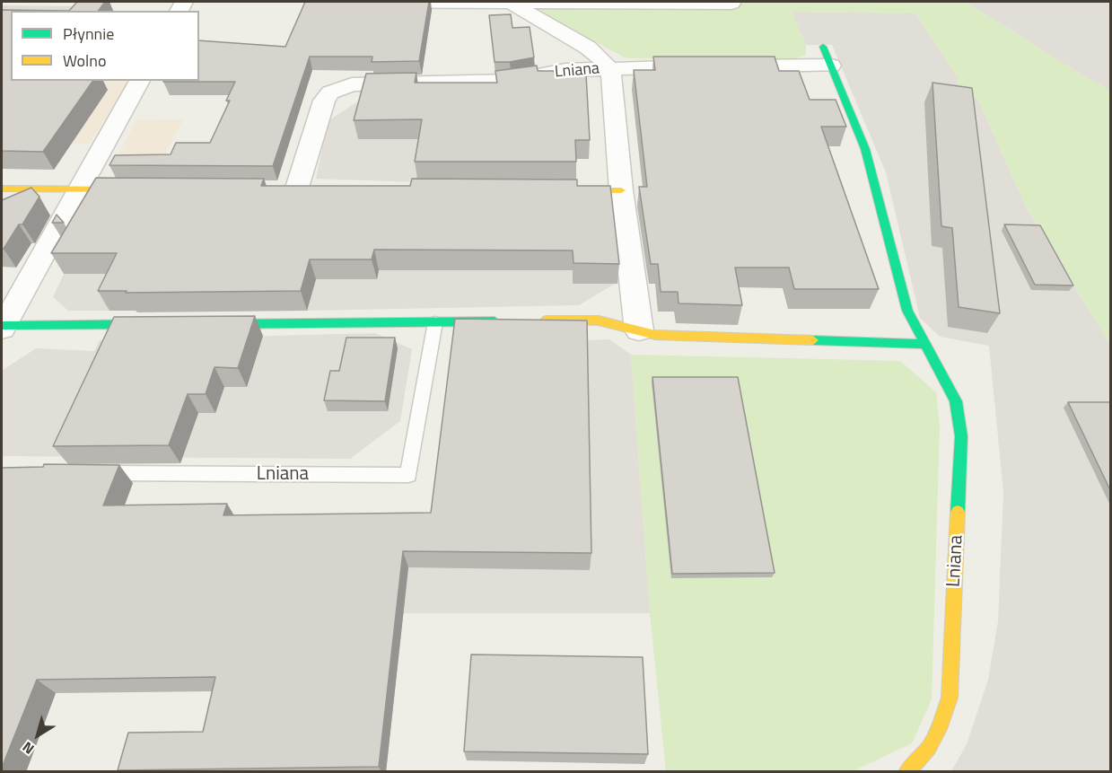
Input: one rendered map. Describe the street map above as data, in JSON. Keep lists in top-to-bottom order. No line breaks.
{"streets":{"street":["Lniana"]},"legend":["Płynnie","Wolno"],"north":"bottom left"}
